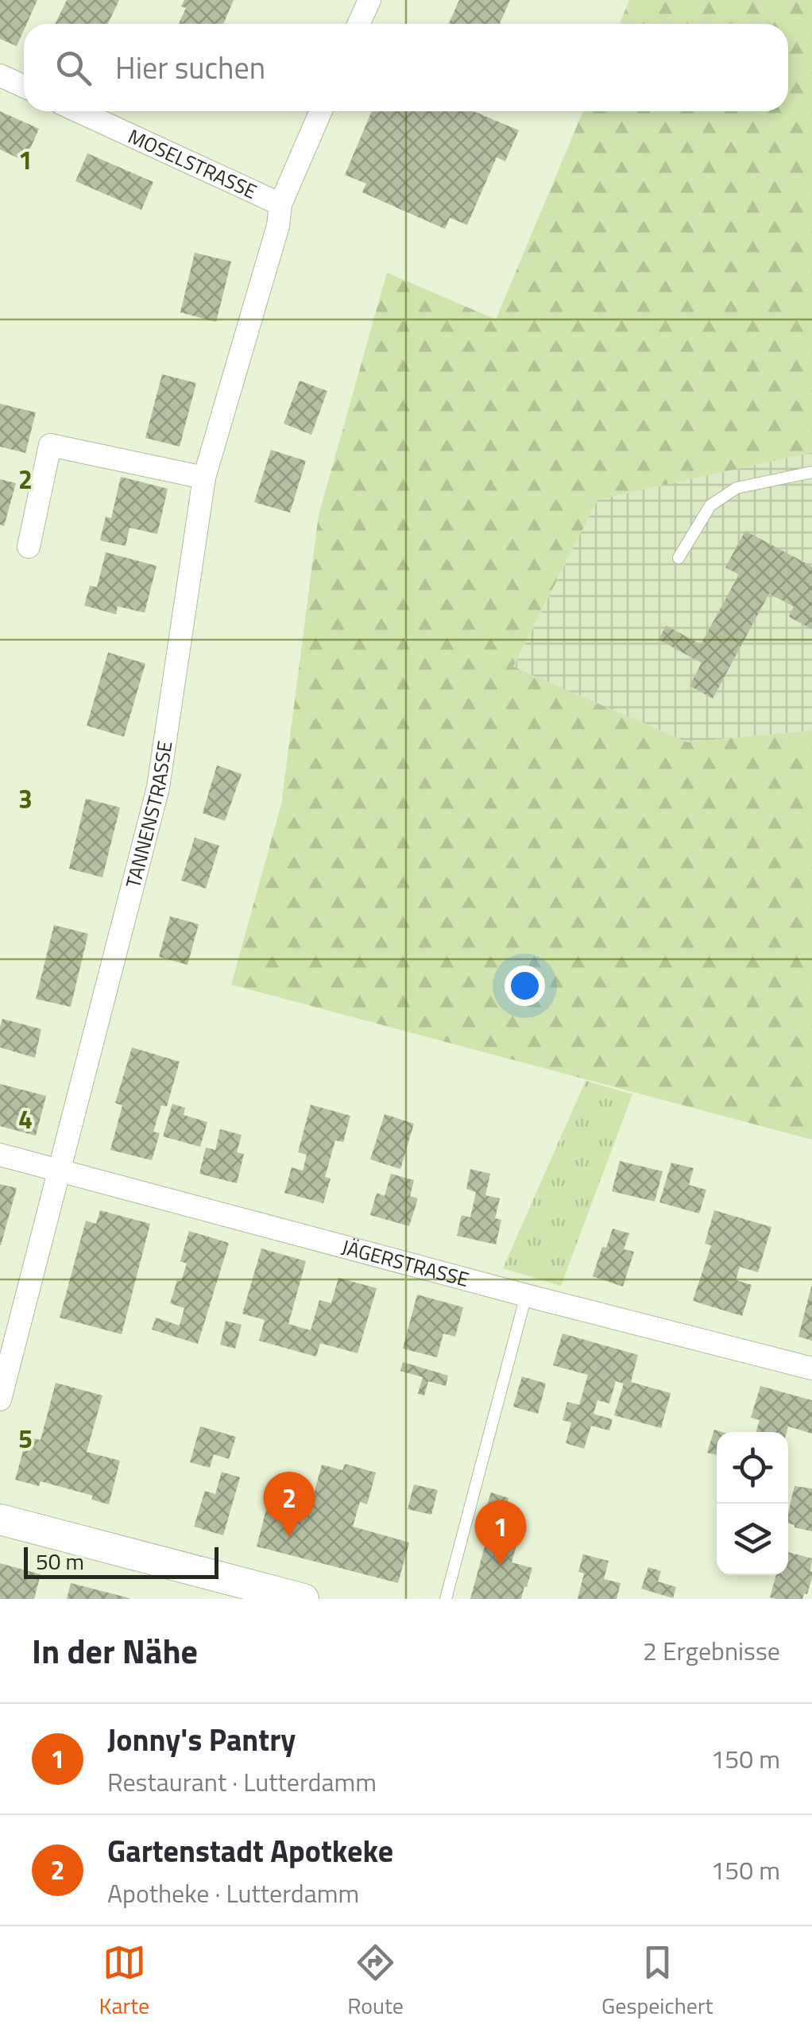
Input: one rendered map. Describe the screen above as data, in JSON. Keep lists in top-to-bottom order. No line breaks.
{"streets":{"street":["MOSELSTRASSE","TANNENSTRASSE","JÄGERSTRASSE"]},"crossings":[["MOSELSTRASSE","TANNENSTRASSE"],["TANNENSTRASSE","JÄGERSTRASSE"]],"scale_bar":"50 m","page":{"search":"Hier suchen","pins":["2","1"],"scale":"50 m","heading":["In der Nähe","2 Ergebnisse"],"list":[{"mark":"1","name":"Jonny's Pantry","note":"Restaurant · Lutterdamm","value":"150 m"},{"mark":"2","name":"Gartenstadt Apotkeke","note":"Apotheke · Lutterdamm","value":"150 m"}],"nav":["Karte","Route","Gespeichert"]},"grid":{"rows":["1","2","3","4","5"]}}
